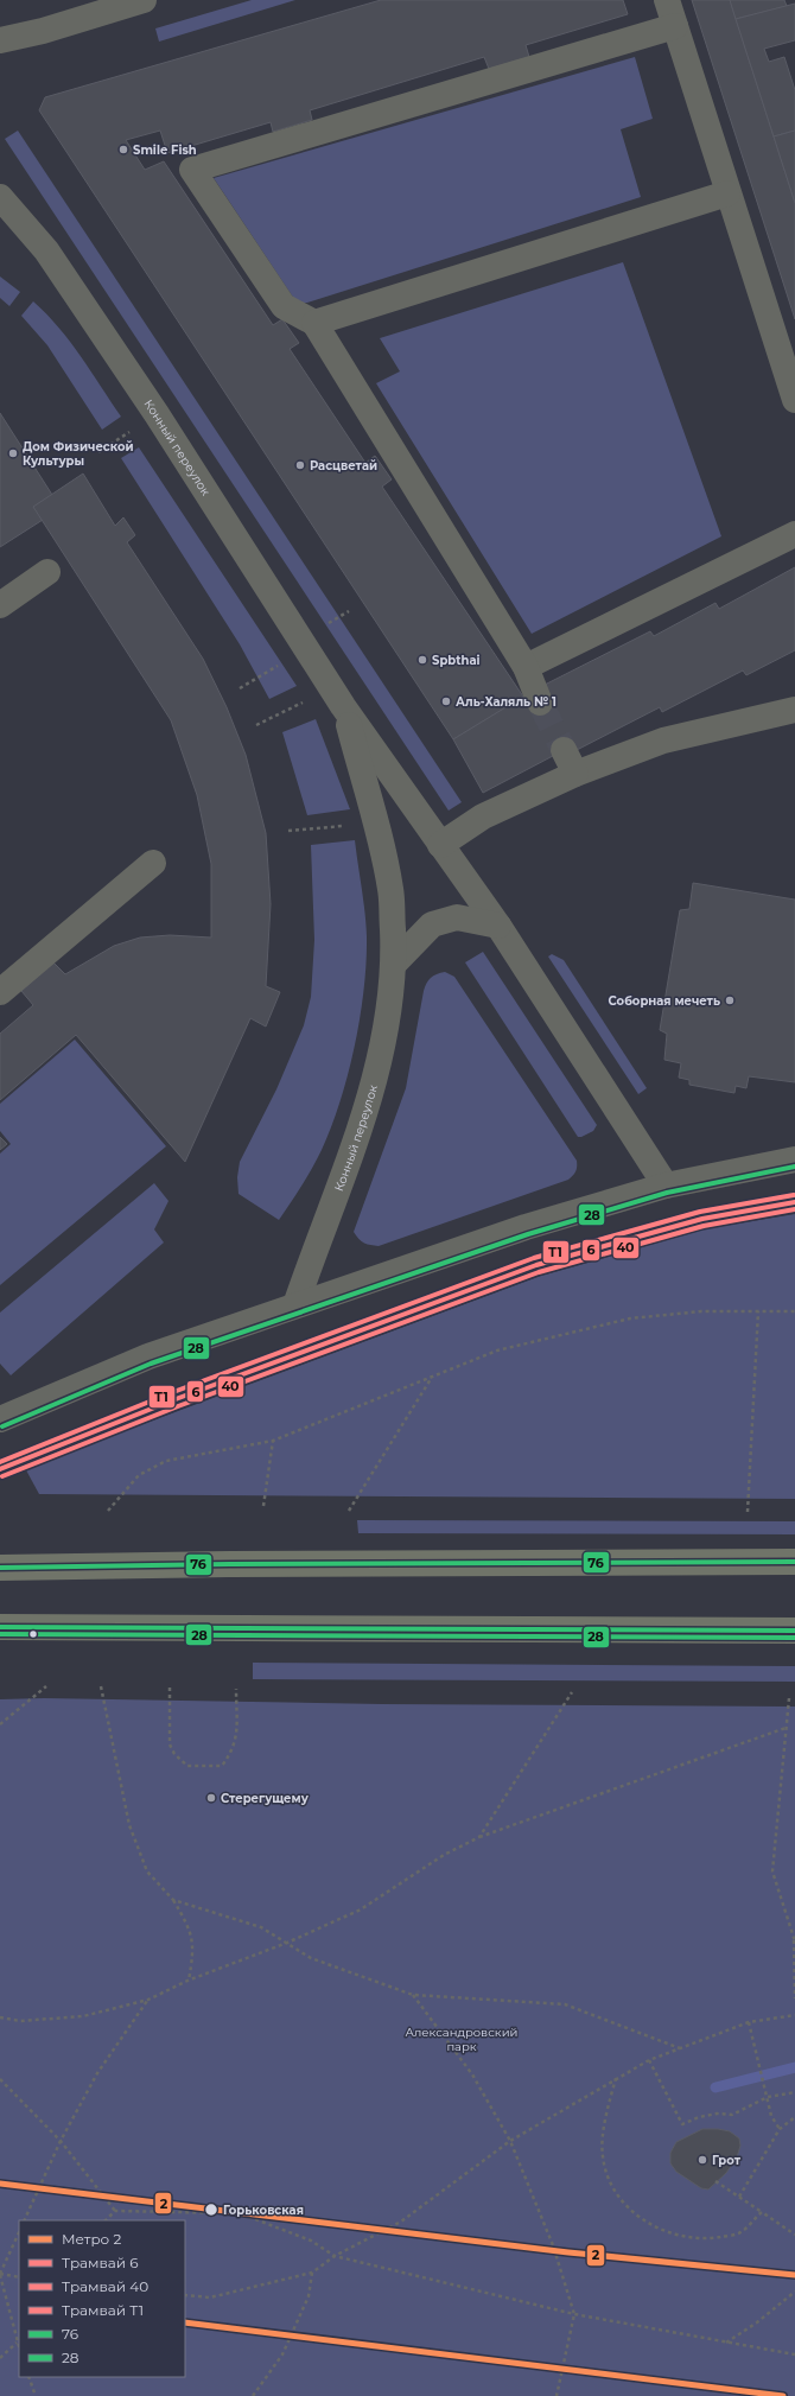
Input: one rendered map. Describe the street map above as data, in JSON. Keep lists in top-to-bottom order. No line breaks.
{"streets":{"street":["Конный переулок"]},"parks":["Александровский парк"],"places":["Smile Fish","Дом Физической Культуры","Расцветай","Spbthai","Аль-Халяль № 1","Соборная мечеть","Стерегущему","Грот","Горьковская"],"lines":["transit line 28","tram line Т1","tram line 6","tram line 40","transit line 76","metro line 2"],"legend":["Метро 2","Трамвай 6","Трамвай 40","Трамвай Т1","76","28"]}
